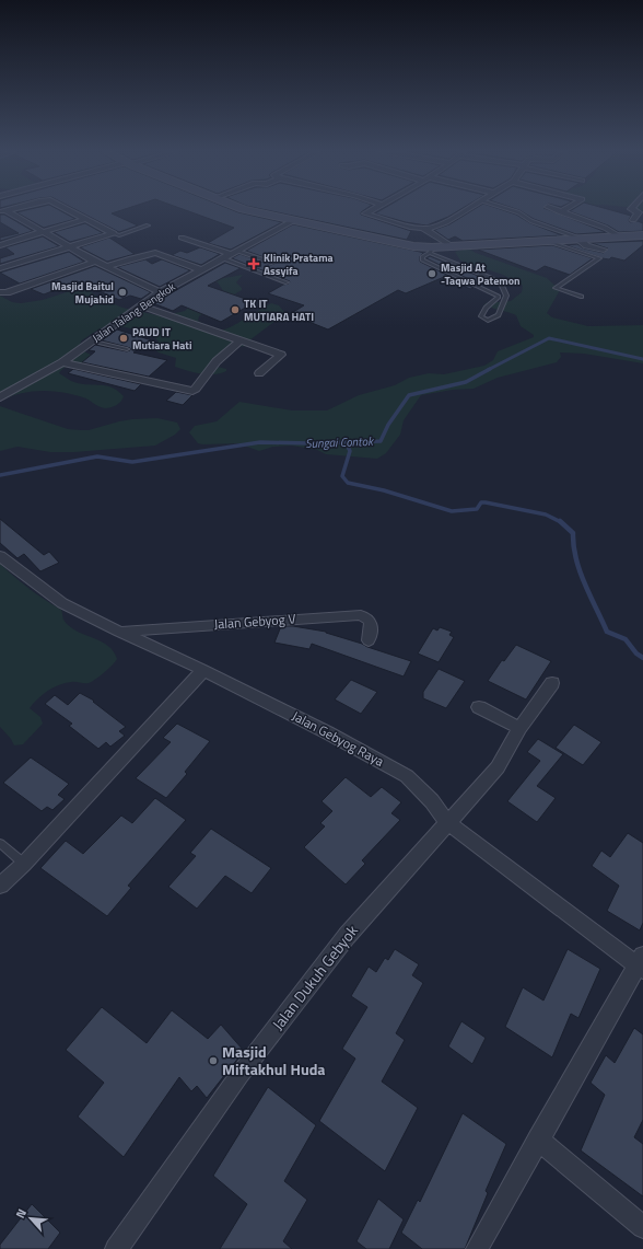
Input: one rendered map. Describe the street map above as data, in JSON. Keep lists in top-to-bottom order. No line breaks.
{"streets":{"street":["Jalan Talang Bengkok","Jalan Gebyog V","Jalan Gebyog Raya","Jalan Dukuh Gebyok"]},"crossings":[["Jalan Gebyog V","Jalan Gebyog Raya"],["Jalan Gebyog Raya","Jalan Dukuh Gebyok"]],"water":["Sungai Contok"],"places":{"health":["Klinik Pratama Assyifa"],"other":["Masjid At -Taqwa Patemon","Masjid Baitul Mujahid","TK IT MUTIARA HATI","PAUD IT Mutiara Hati","Masjid Miftakhul Huda"]},"north":"top left"}
